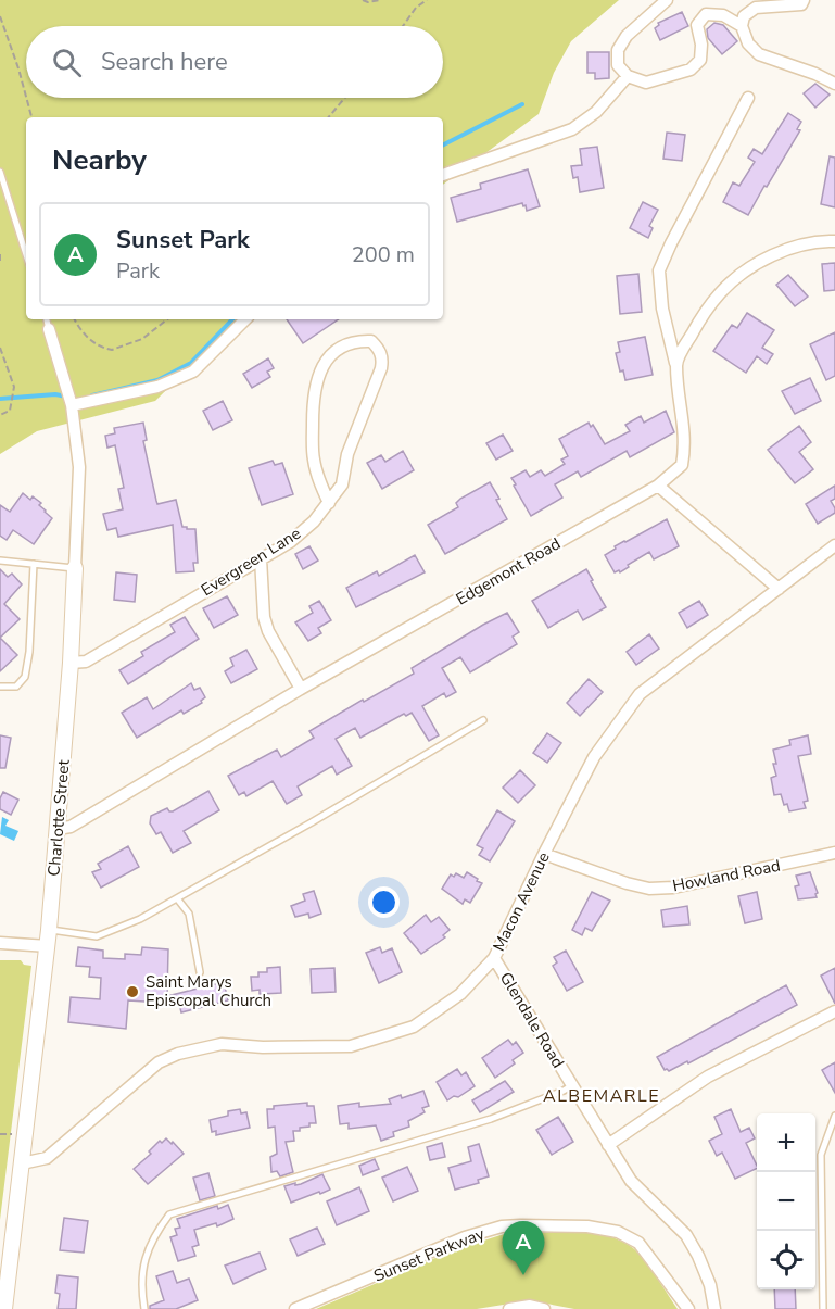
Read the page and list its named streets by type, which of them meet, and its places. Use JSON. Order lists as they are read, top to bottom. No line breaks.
{"streets":{"street":["Evergreen Lane","Edgemont Road","Charlotte Street","Howland Road","Macon Avenue","Glendale Road","Sunset Parkway"]},"crossings":[["Evergreen Lane","Charlotte Street"],["Edgemont Road","Charlotte Street"],["Charlotte Street","Macon Avenue"],["Howland Road","Macon Avenue"],["Macon Avenue","Glendale Road"]],"districts":["ALBEMARLE"],"places":["Saint Marys Episcopal Church"],"page":{"search":"Search here","heading":"Nearby","list":[{"mark":"A","name":"Sunset Park","note":"Park","value":"200 m"}],"map_buttons":["+","−"],"pins":"A"}}
